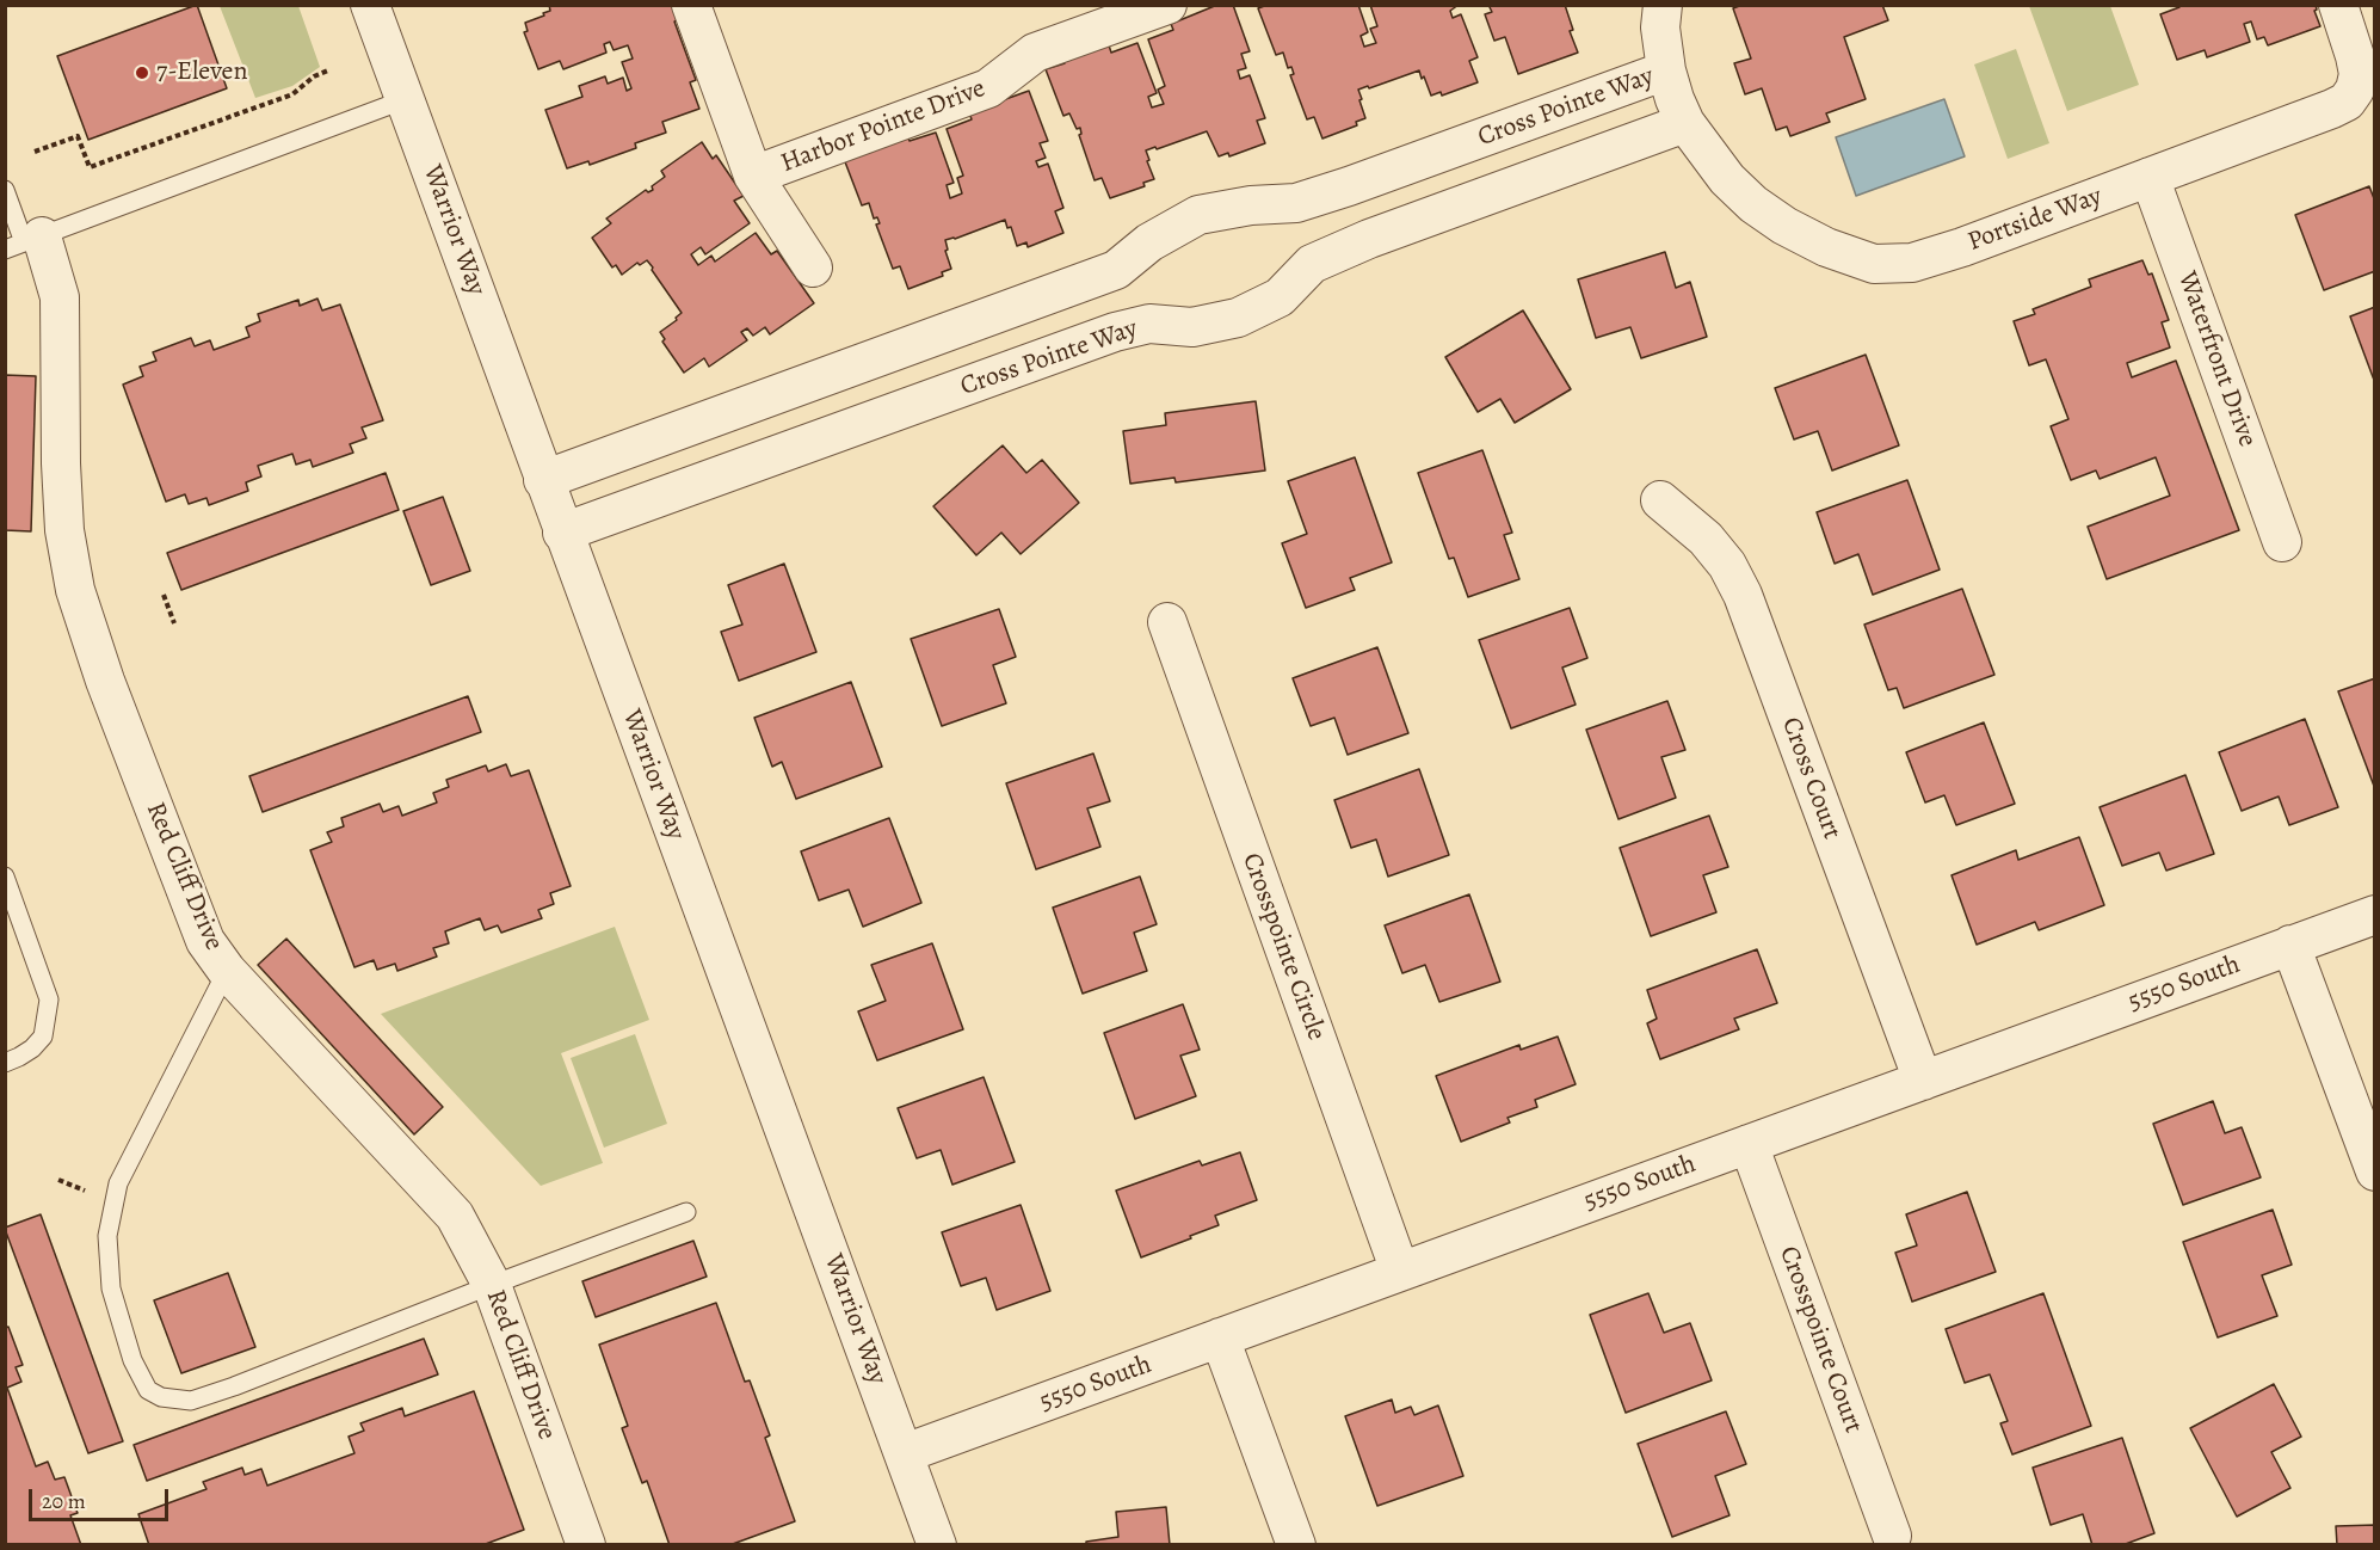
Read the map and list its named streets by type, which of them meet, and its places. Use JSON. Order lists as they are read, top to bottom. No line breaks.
{"streets":{"street":["Cross Pointe Way","Harbor Pointe Drive","Portside Way","Warrior Way","Waterfront Drive","Cross Court","Red Cliff Drive","Crosspointe Circle","5550 South","Crosspointe Court"]},"crossings":[["Cross Pointe Way","Portside Way"],["Cross Pointe Way","Warrior Way"],["Portside Way","Waterfront Drive"],["Warrior Way","5550 South"],["Cross Court","5550 South"],["Crosspointe Circle","5550 South"],["5550 South","Crosspointe Court"]],"places":["7-Eleven"],"scale_bar":"20 m"}
